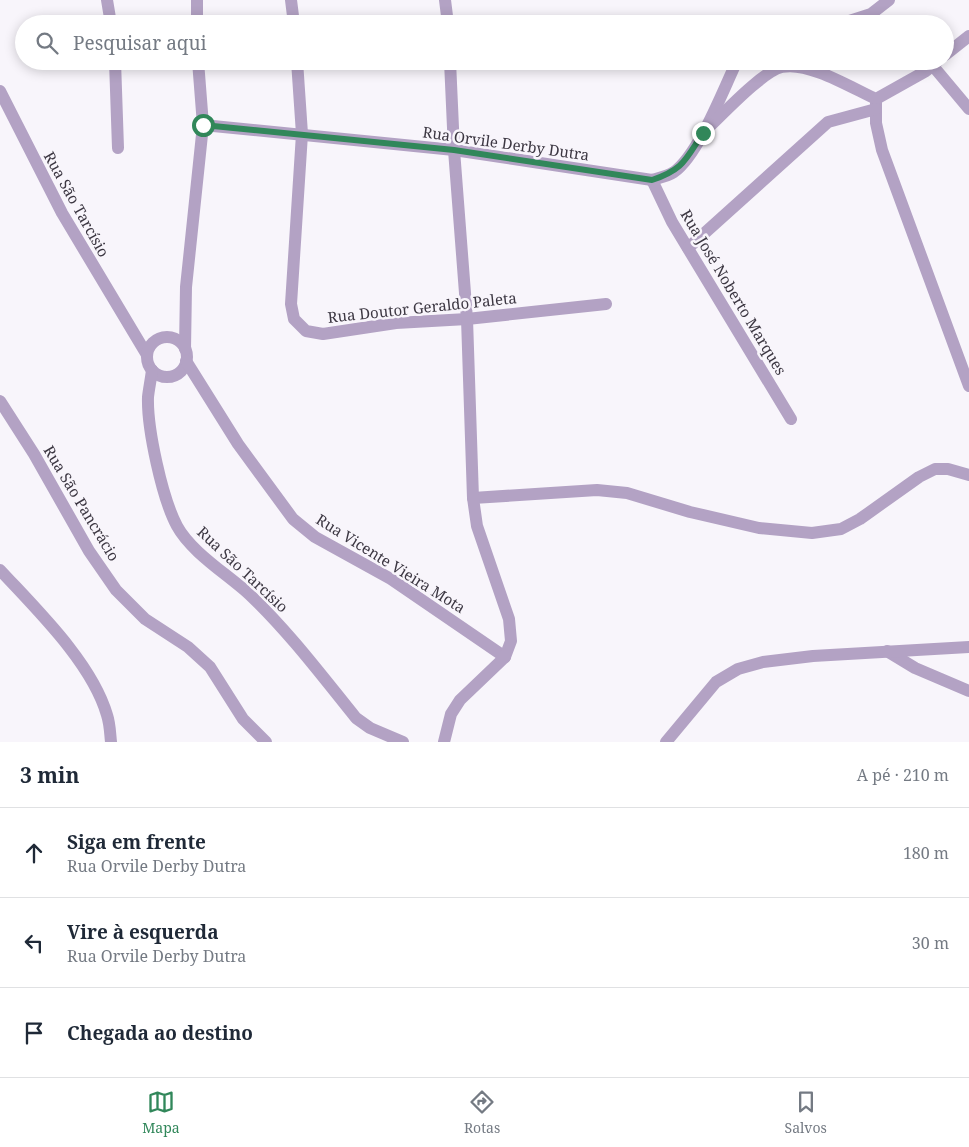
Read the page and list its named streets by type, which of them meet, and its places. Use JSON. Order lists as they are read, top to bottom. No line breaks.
{"streets":{"street":["Rua Orvile Derby Dutra","Rua São Tarcísio","Rua José Noberto Marques","Rua Doutor Geraldo Paleta","Rua São Pancrácio","Rua Vicente Vieira Mota"]},"crossings":[["Rua Orvile Derby Dutra","Rua José Noberto Marques"],["Rua Orvile Derby Dutra","Rua Doutor Geraldo Paleta"],["Rua São Tarcísio","Rua Vicente Vieira Mota"]],"page":{"search":"Pesquisar aqui","heading":["3 min","A pé · 210 m"],"list":[["Siga em frente","Rua Orvile Derby Dutra","180 m"],["Vire à esquerda","Rua Orvile Derby Dutra","30 m"],"Chegada ao destino"],"nav":["Mapa","Rotas","Salvos"]}}
